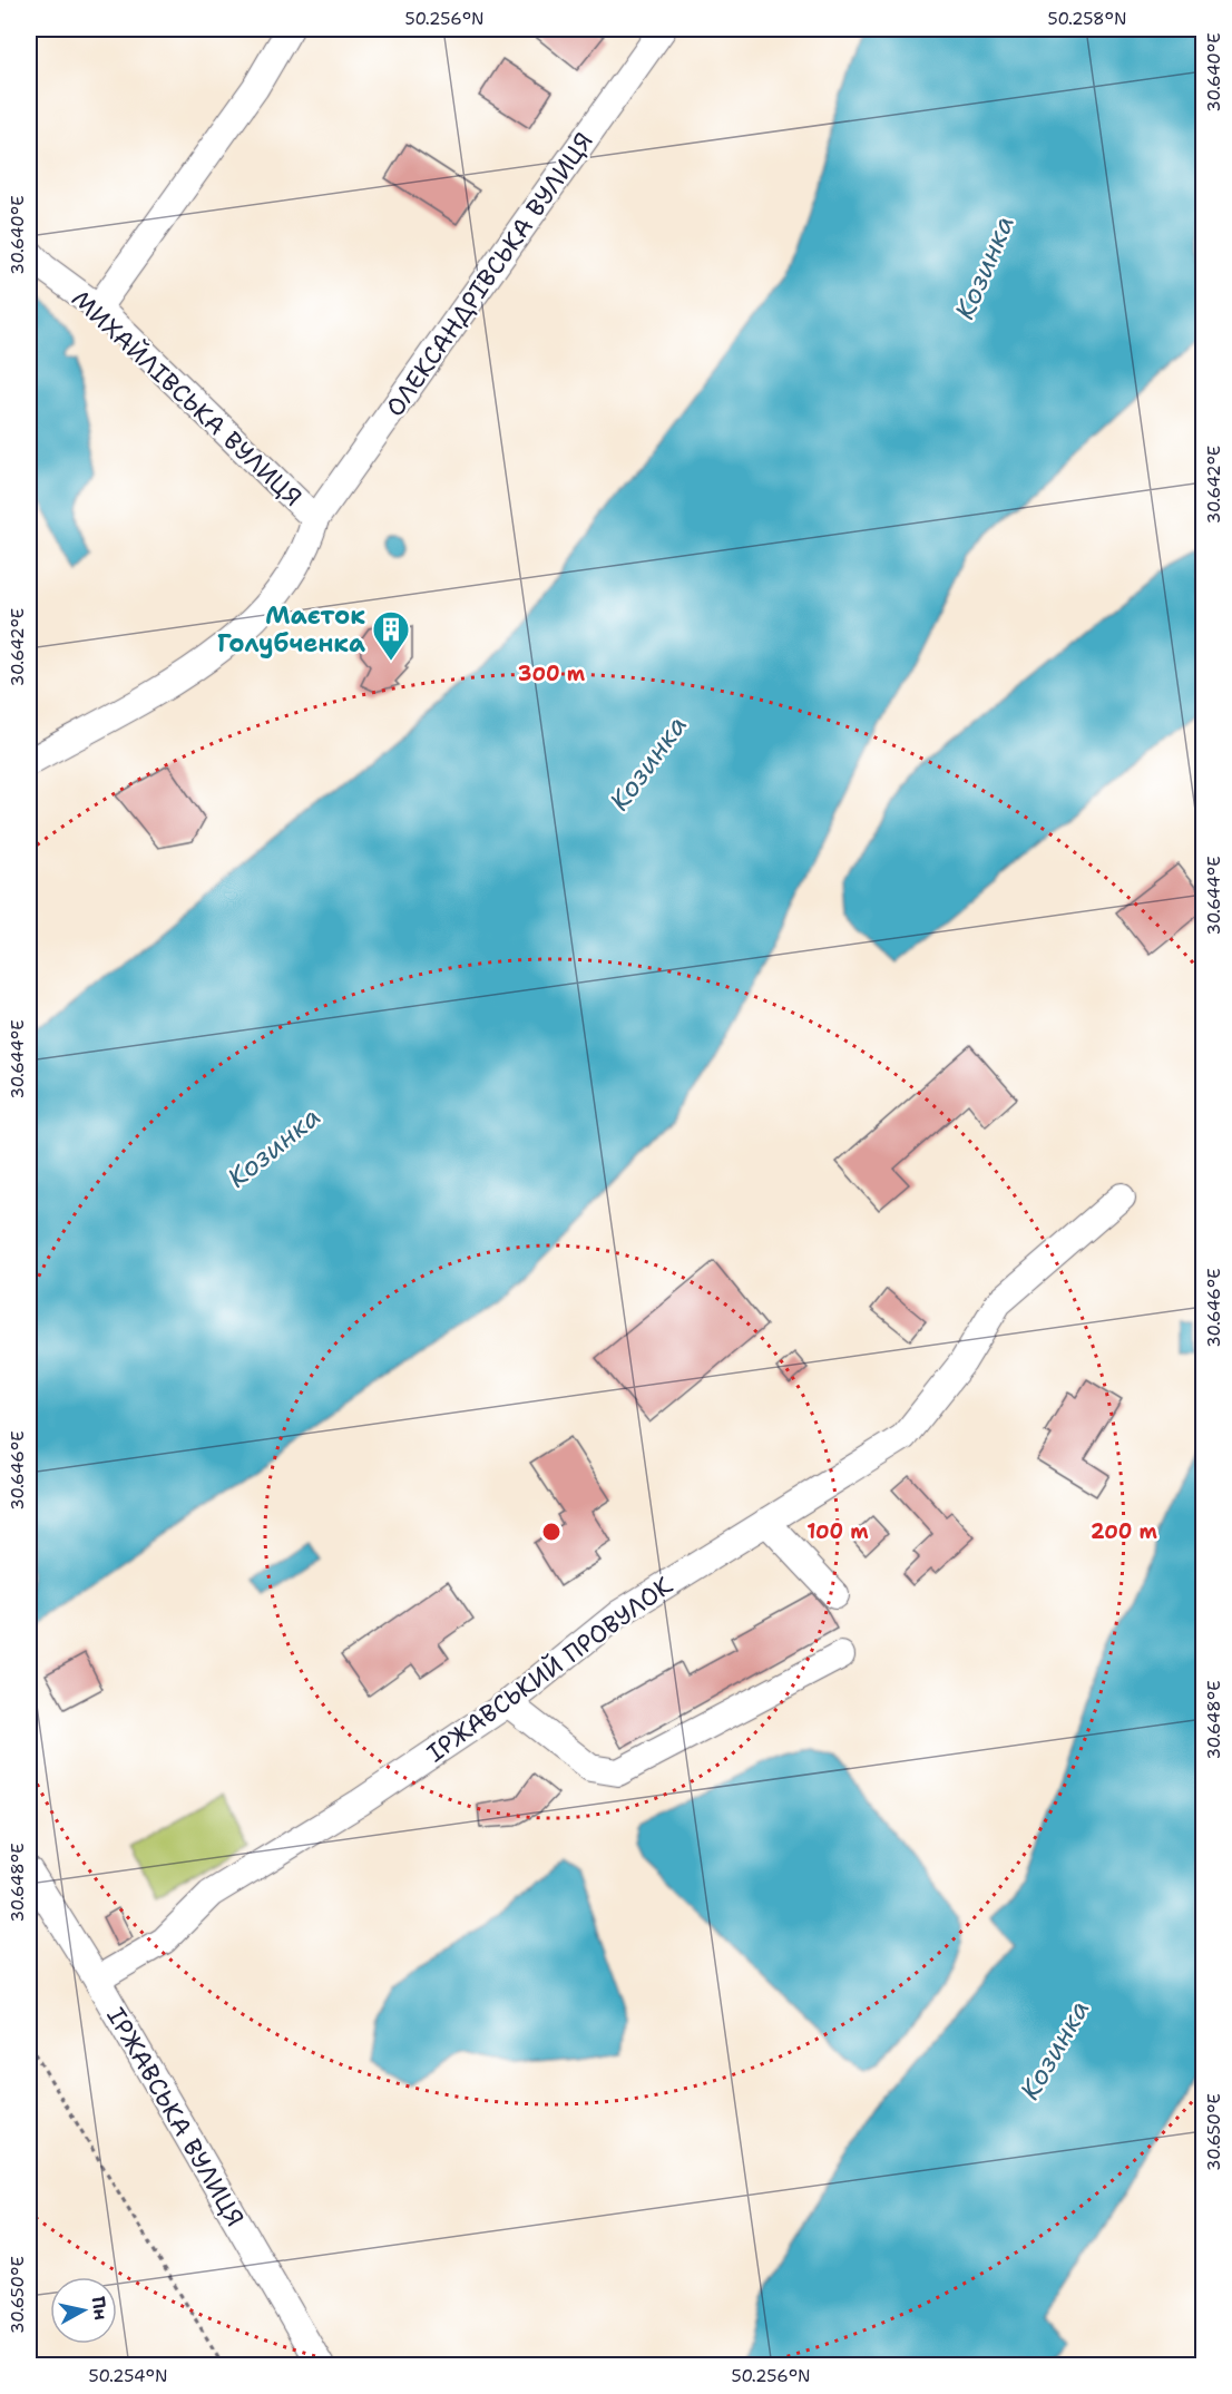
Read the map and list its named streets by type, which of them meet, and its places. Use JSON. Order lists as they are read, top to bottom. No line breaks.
{"streets":{"street":["ОЛЕКСАНДРІВСЬКА ВУЛИЦЯ","МИХАЙЛІВСЬКА ВУЛИЦЯ","ІРЖАВСЬКИЙ ПРОВУЛОК","ІРЖАВСЬКА ВУЛИЦЯ"]},"crossings":[["ОЛЕКСАНДРІВСЬКА ВУЛИЦЯ","МИХАЙЛІВСЬКА ВУЛИЦЯ"],["ІРЖАВСЬКИЙ ПРОВУЛОК","ІРЖАВСЬКА ВУЛИЦЯ"]],"water":["Козинка"],"places":{"building":["Маєток Голубченка"]},"north":"right","coordinates":["50.256°N","50.258°N","30.640°E","30.642°E","30.644°E","30.646°E","30.648°E","30.650°E","50.254°N"],"rings":["300 m","100 m","200 m"]}
